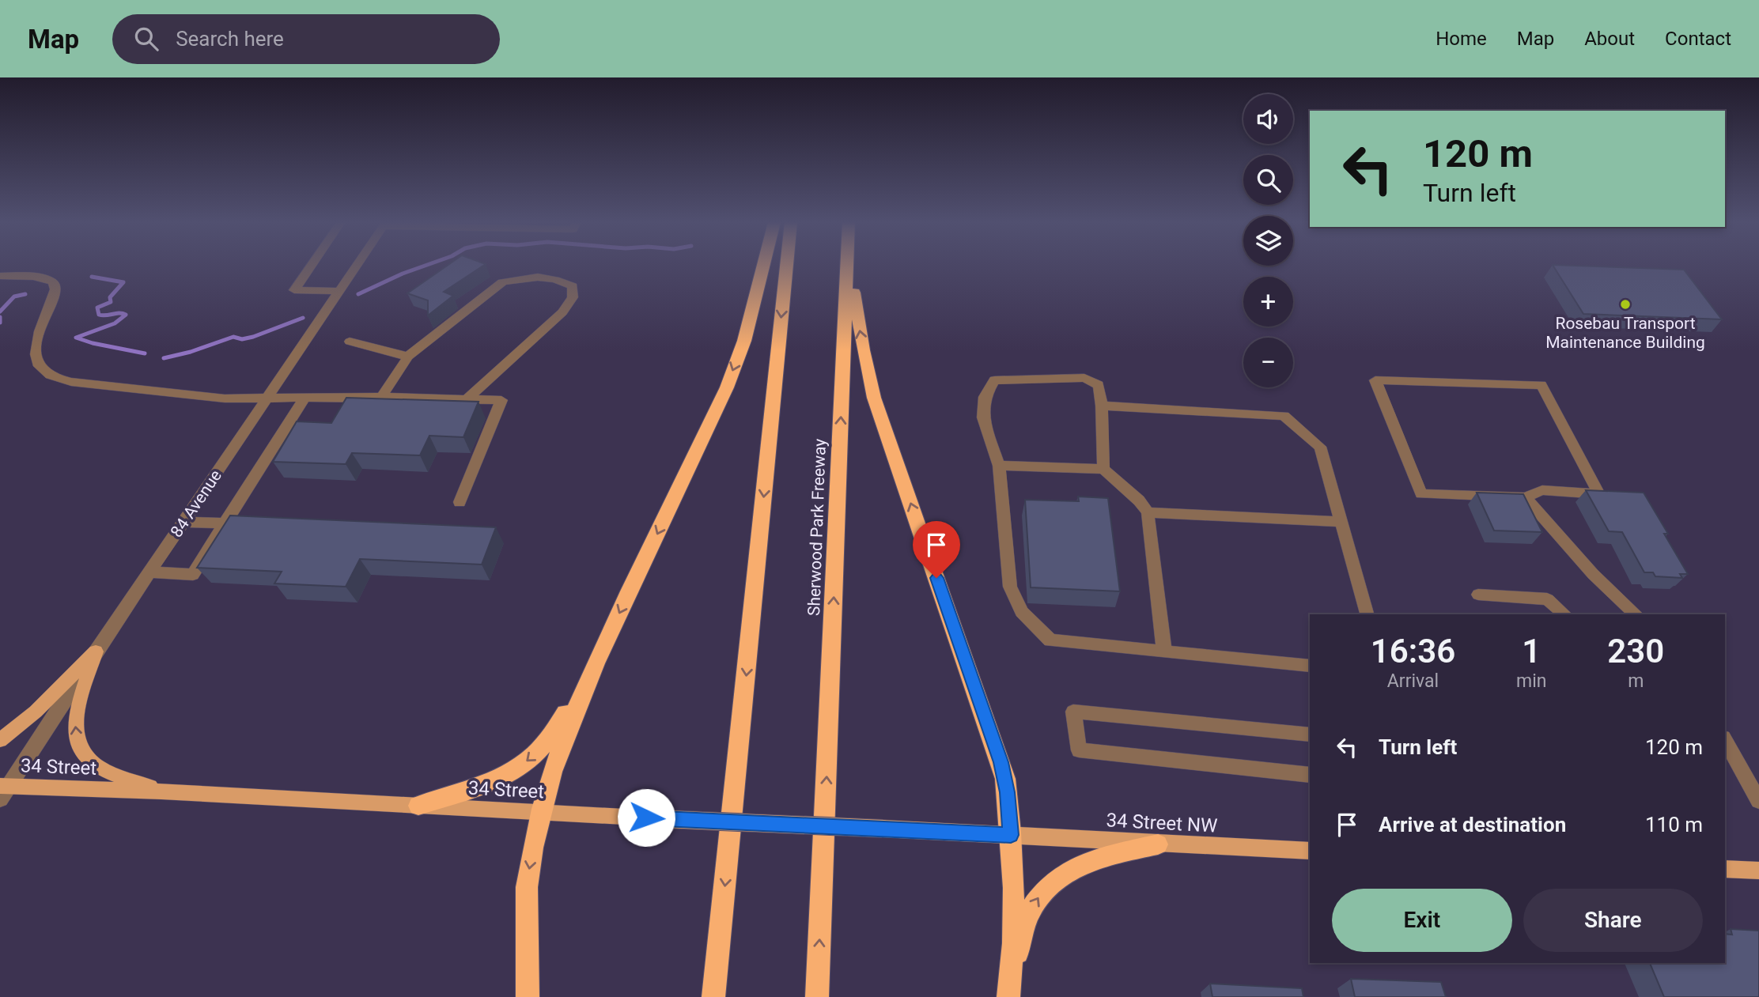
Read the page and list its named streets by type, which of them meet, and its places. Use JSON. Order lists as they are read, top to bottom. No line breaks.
{"streets":{"highway":["Sherwood Park Freeway"],"main road":["34 Street","34 Street NW"],"street":["84 Avenue"]},"crossings":[["84 Avenue","34 Street"],["34 Street","34 Street NW"]],"places":["Rosebau Transport Maintenance Building"],"page":{"header":"Map","search":"Search here","nav":["Home","Map","About","Contact"],"map_buttons":["+","−"],"turn":["120 m","Turn left"],"eta":["16:36","Arrival","1","min","230","m"],"list":[{"name":"Turn left","value":"120 m"},{"name":"Arrive at destination","value":"110 m"}],"buttons":["Exit","Share"]}}
